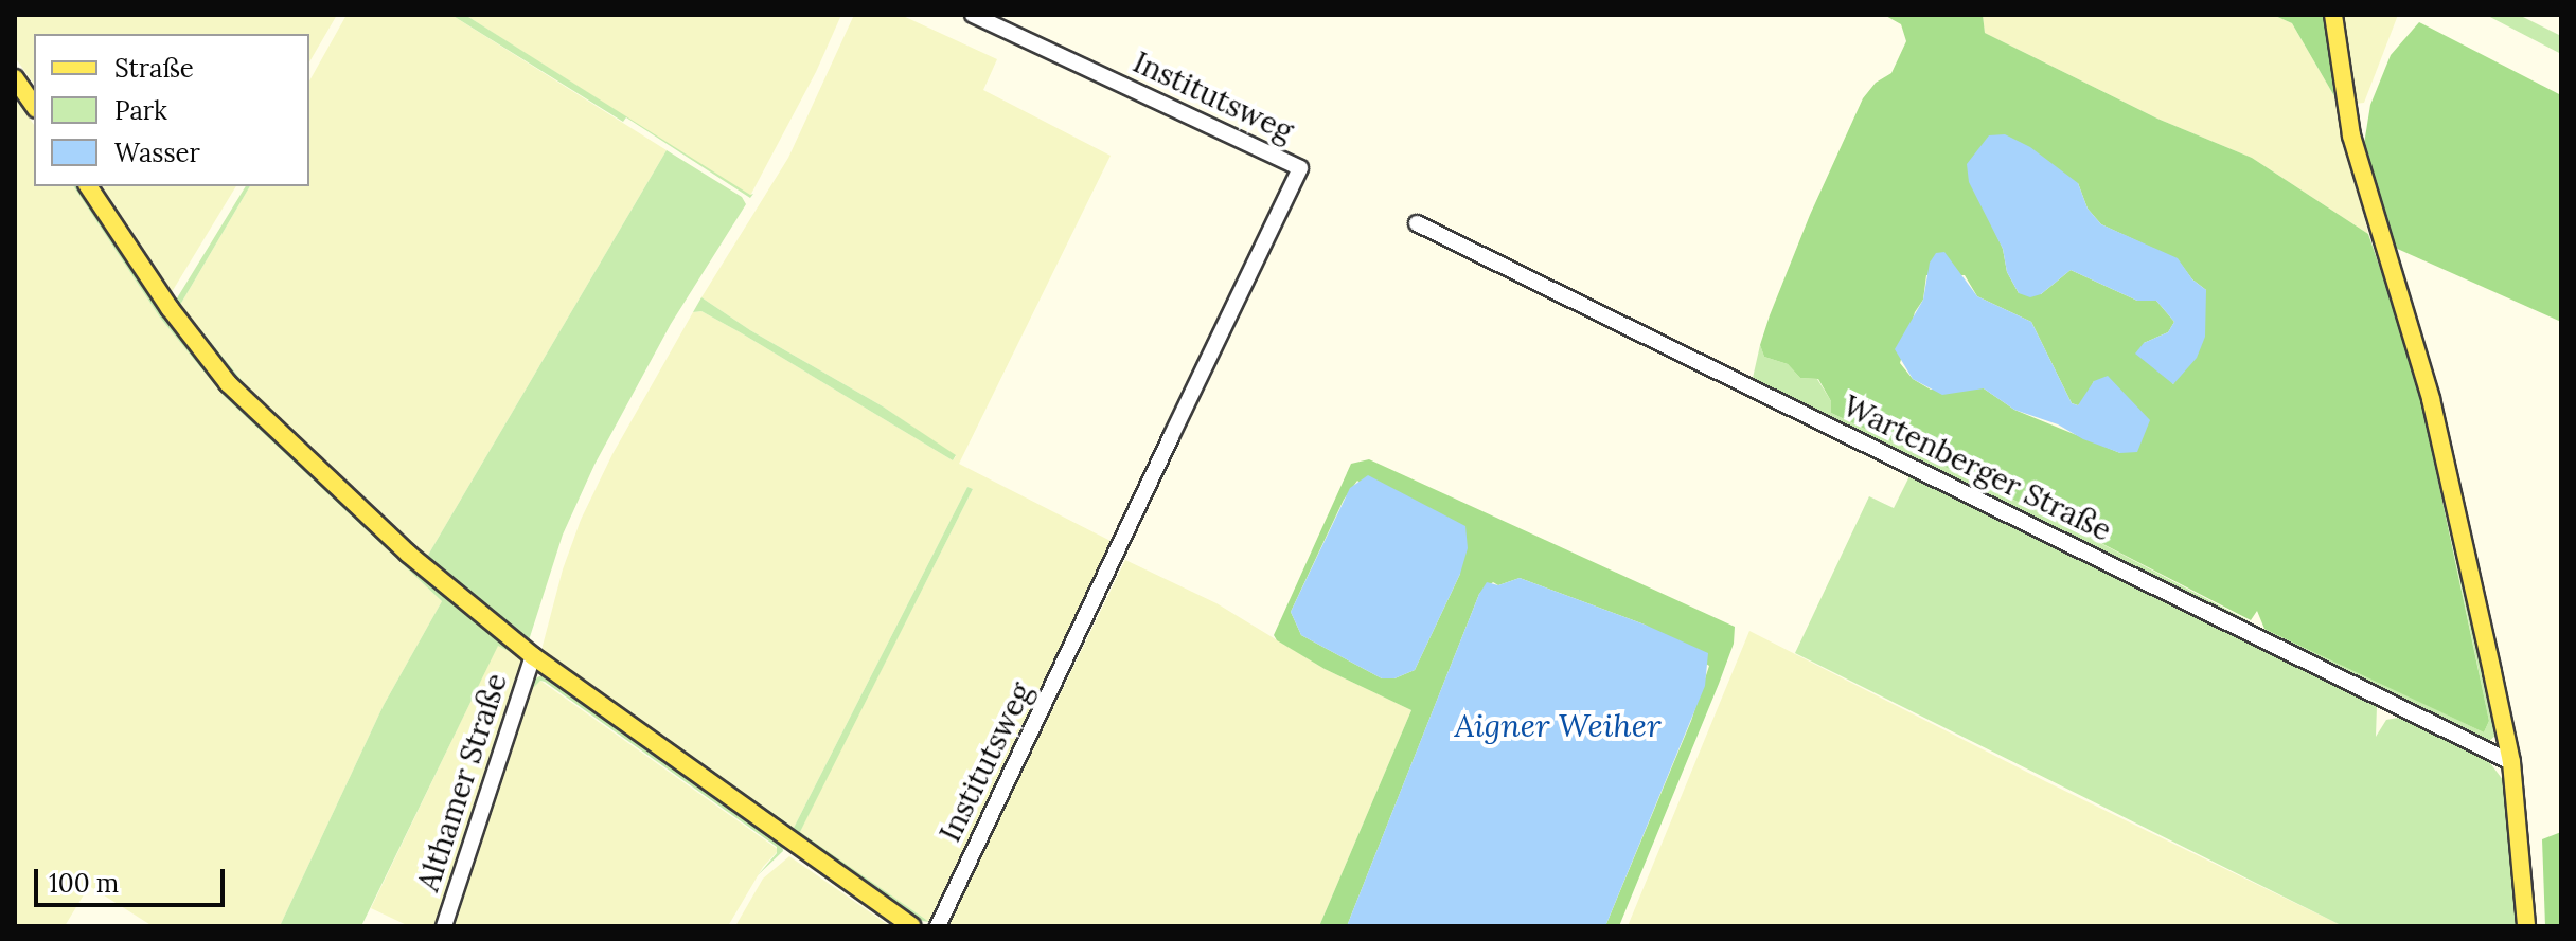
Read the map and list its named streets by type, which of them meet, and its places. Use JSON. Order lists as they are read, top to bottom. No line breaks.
{"streets":{"street":["Institutsweg","Wartenberger Straße","Althamer Straße"]},"water":["Aigner Weiher"],"legend":["Straße","Park","Wasser"],"scale_bar":"100 m"}
